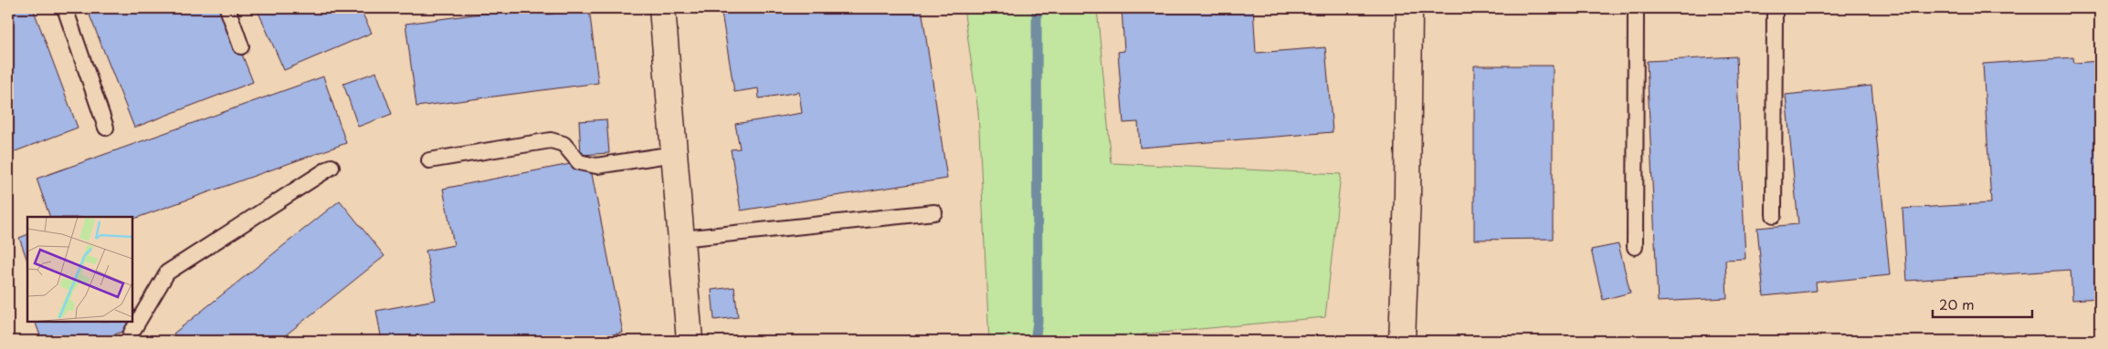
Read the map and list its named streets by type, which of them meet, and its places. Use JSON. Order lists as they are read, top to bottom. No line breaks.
{"scale_bar":"20 m"}
